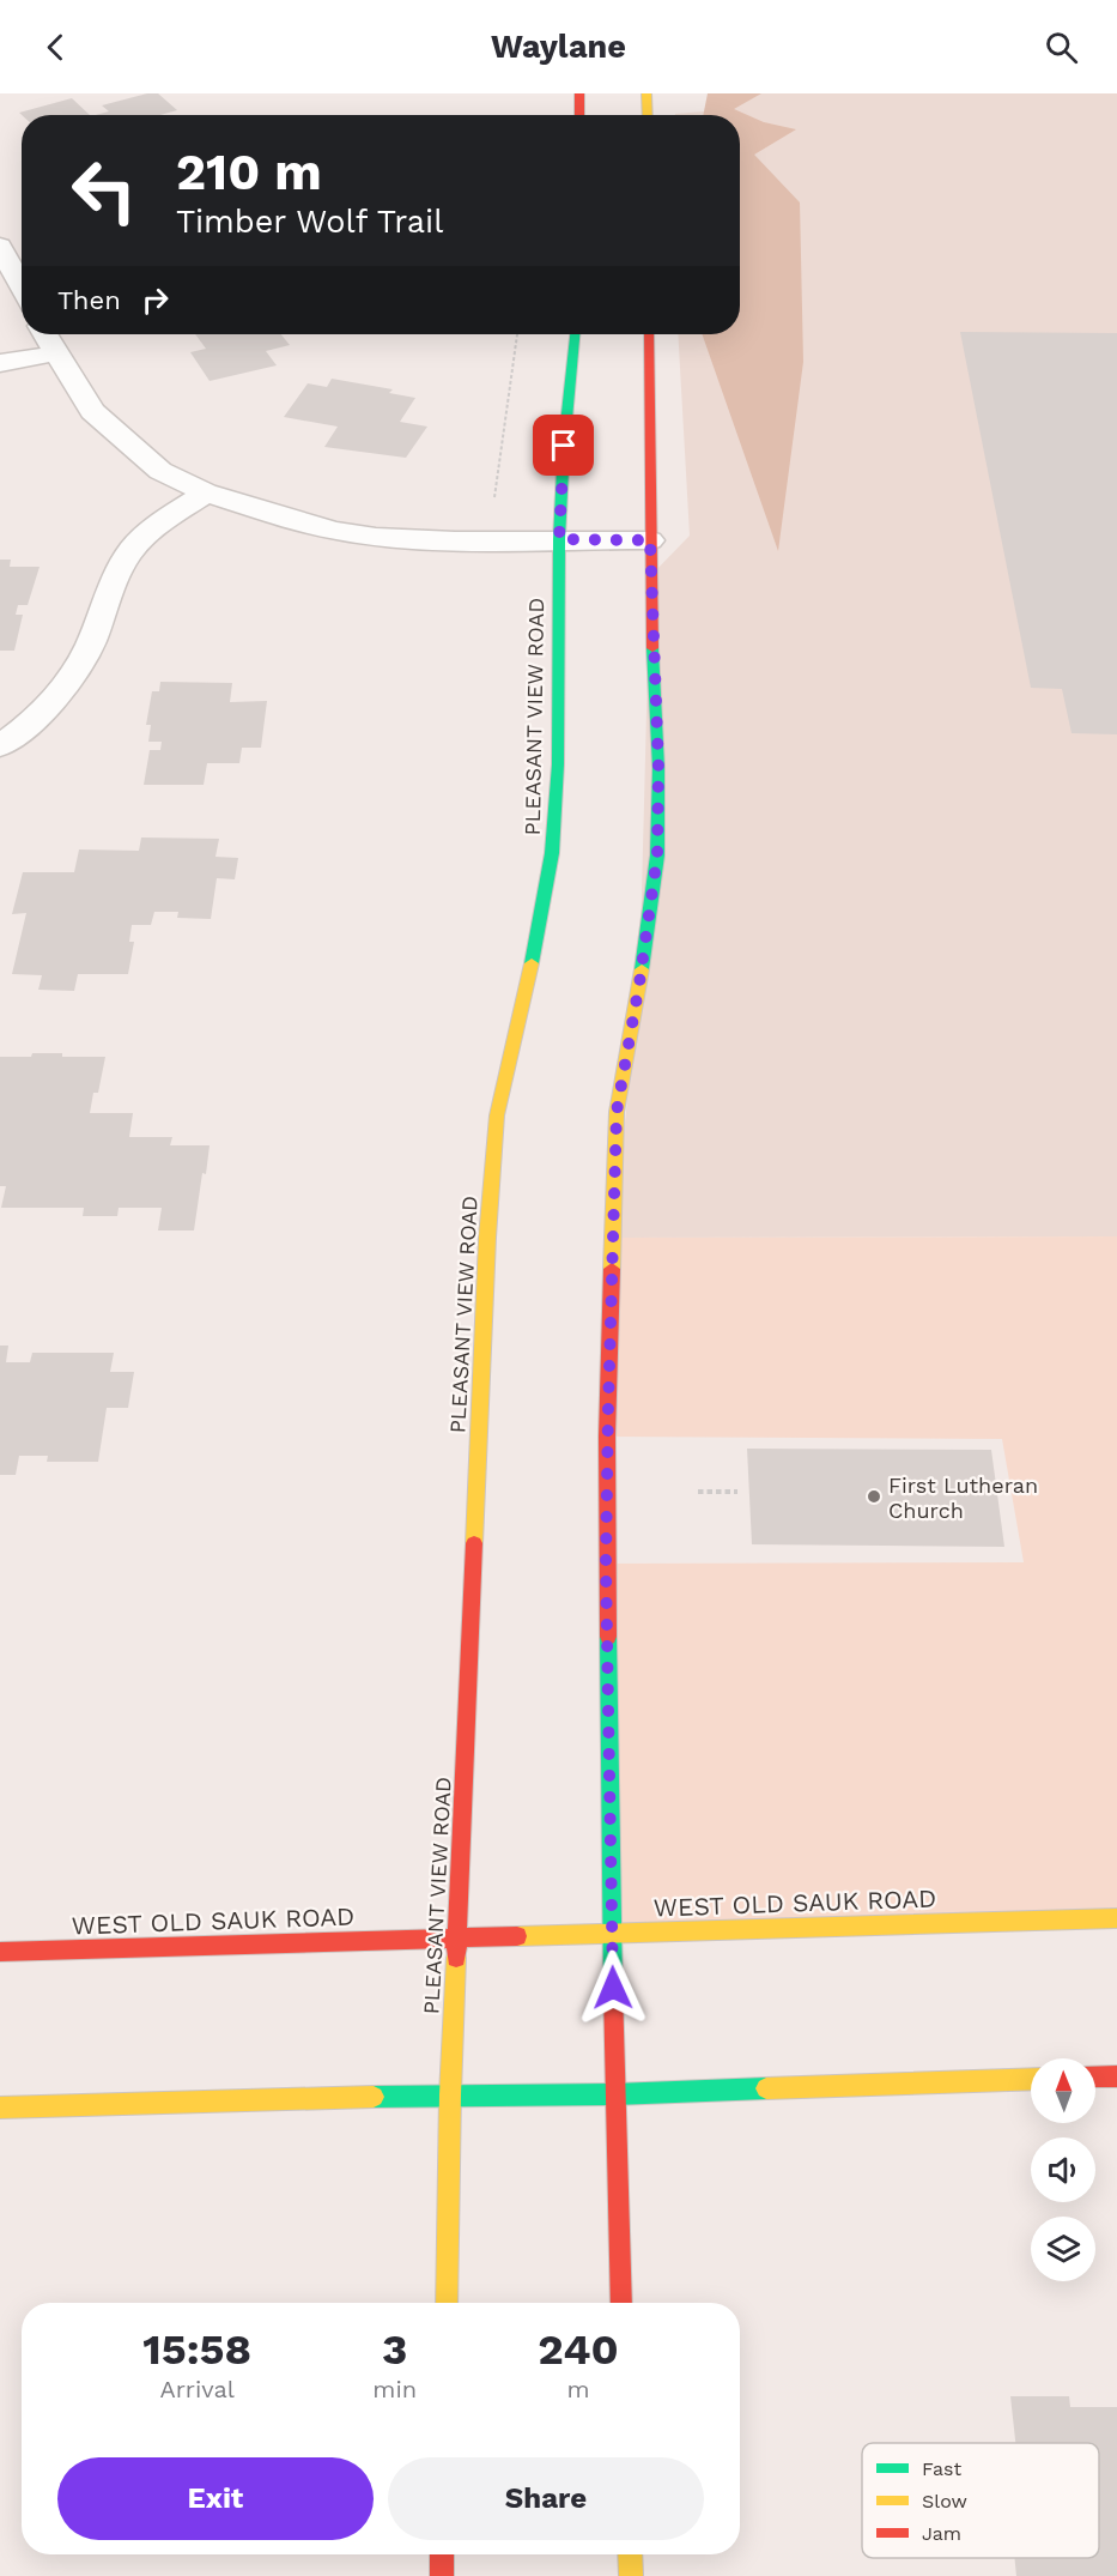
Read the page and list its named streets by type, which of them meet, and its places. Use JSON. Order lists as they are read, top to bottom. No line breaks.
{"streets":{"main road":["PLEASANT VIEW ROAD","WEST OLD SAUK ROAD"]},"crossings":[["PLEASANT VIEW ROAD","WEST OLD SAUK ROAD"]],"places":["First Lutheran Church"],"legend":["Fast","Slow","Jam"],"north":"top","page":{"header":"Waylane","turn":["210 m","Timber Wolf Trail"],"then":"Then","eta":["15:58","Arrival","3","min","240","m"],"buttons":["Exit","Share"]}}
